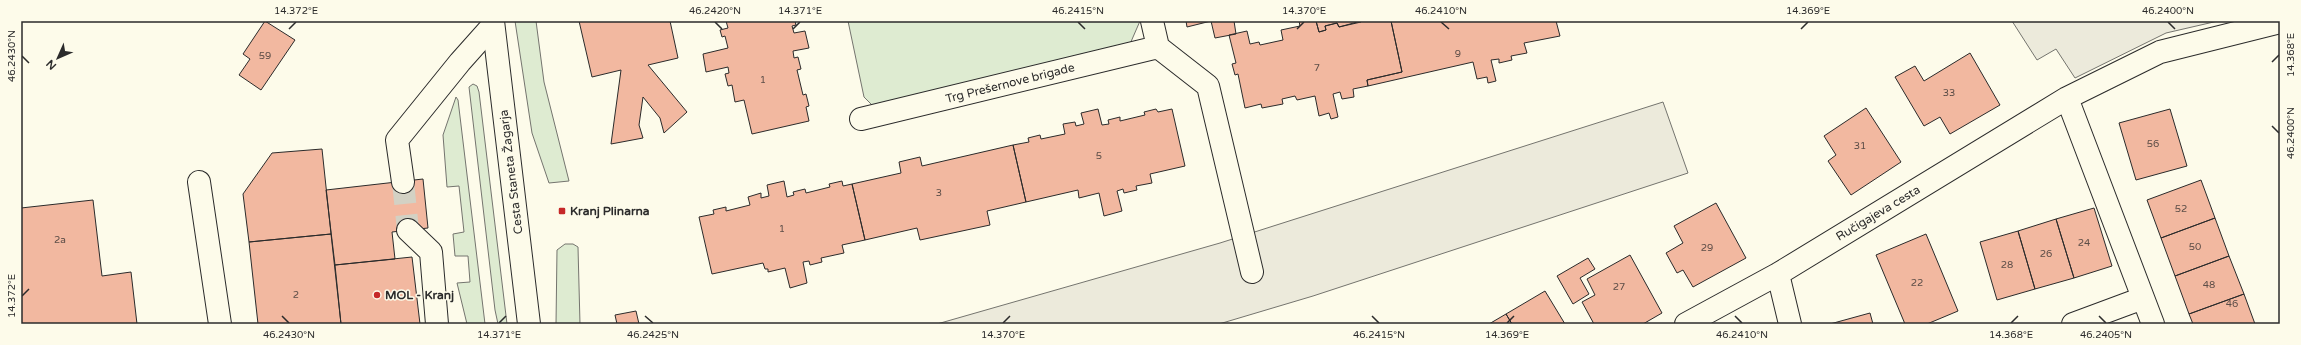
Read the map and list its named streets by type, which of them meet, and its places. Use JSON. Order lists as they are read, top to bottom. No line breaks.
{"streets":{"street":["Trg Prešernove brigade","Cesta Staneta Žagarja","Ručigajeva cesta"]},"places":{"transit":["Kranj Plinarna"],"other":["MOL - Kranj"]},"house_numbers":["9","59","7","1","33","56","31","5","3","52","1","2a","24","50","29","26","28","22","48","27","2","46"],"north":"bottom left","coordinates":["14.372°E","46.2420°N","14.371°E","46.2415°N","14.370°E","46.2410°N","14.369°E","46.2400°N","14.368°E","46.2430°N","46.2425°N","46.2405°N"]}
